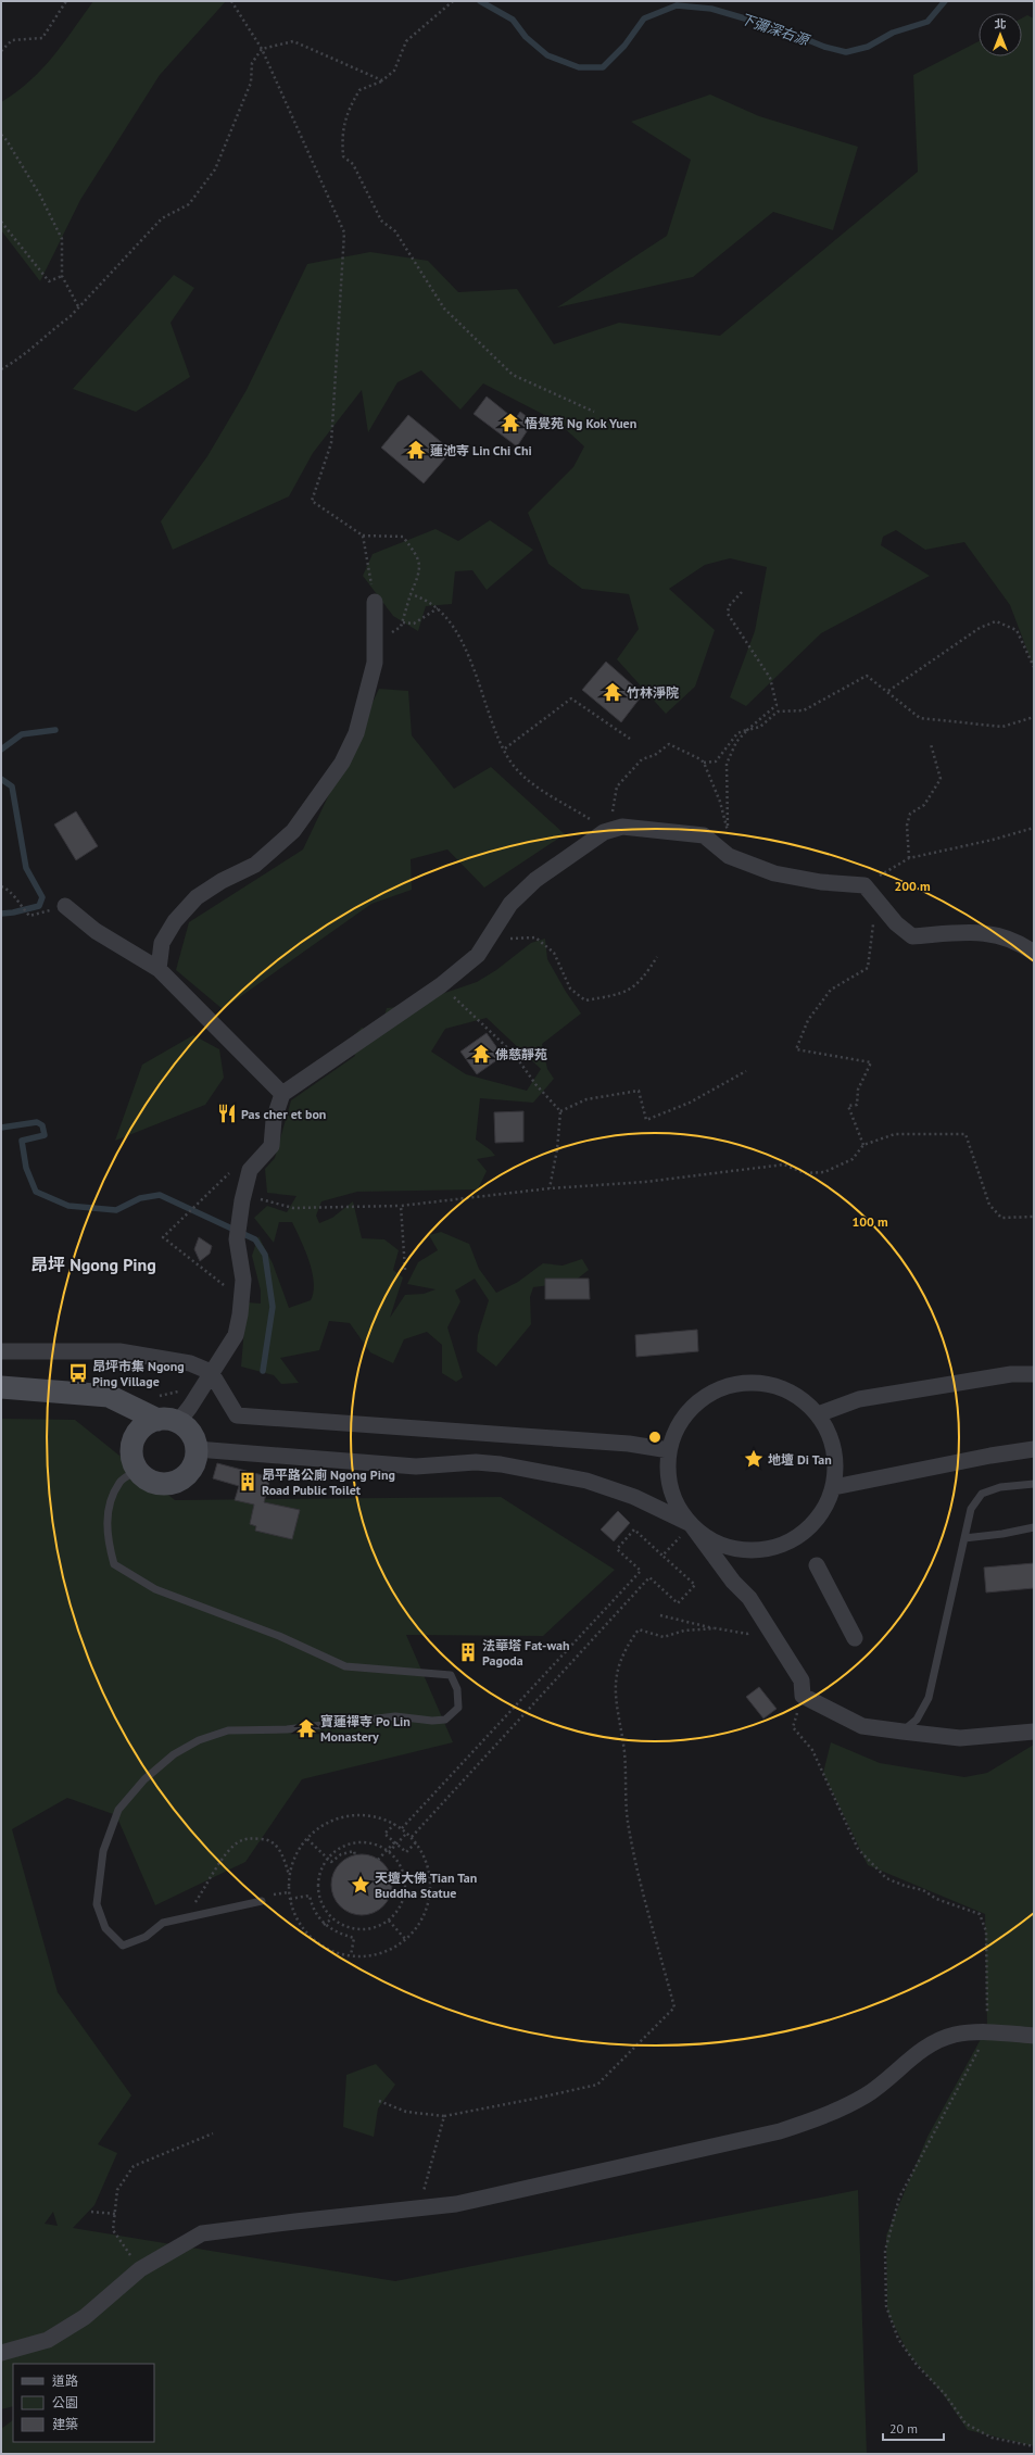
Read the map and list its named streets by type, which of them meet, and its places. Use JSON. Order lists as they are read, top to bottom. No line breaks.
{"districts":["昂坪 Ngong Ping"],"water":["下彌深右源"],"places":{"temple":["悟覺苑 Ng Kok Yuen","蓮池寺 Lin Chi Chi","竹林淨院","佛慈靜苑","寶蓮禪寺 Po Lin Monastery"],"restaurant":["Pas cher et bon"],"bus stop":["昂坪市集 Ngong Ping Village"],"place":["地壇 Di Tan","天壇大佛 Tian Tan Buddha Statue"],"building":["昂平路公廁 Ngong Ping Road Public Toilet","法華塔 Fat-wah Pagoda"]},"legend":["道路","公園","建築"],"scale_bar":"20 m","north":"top","rings":["200 m","100 m"]}
